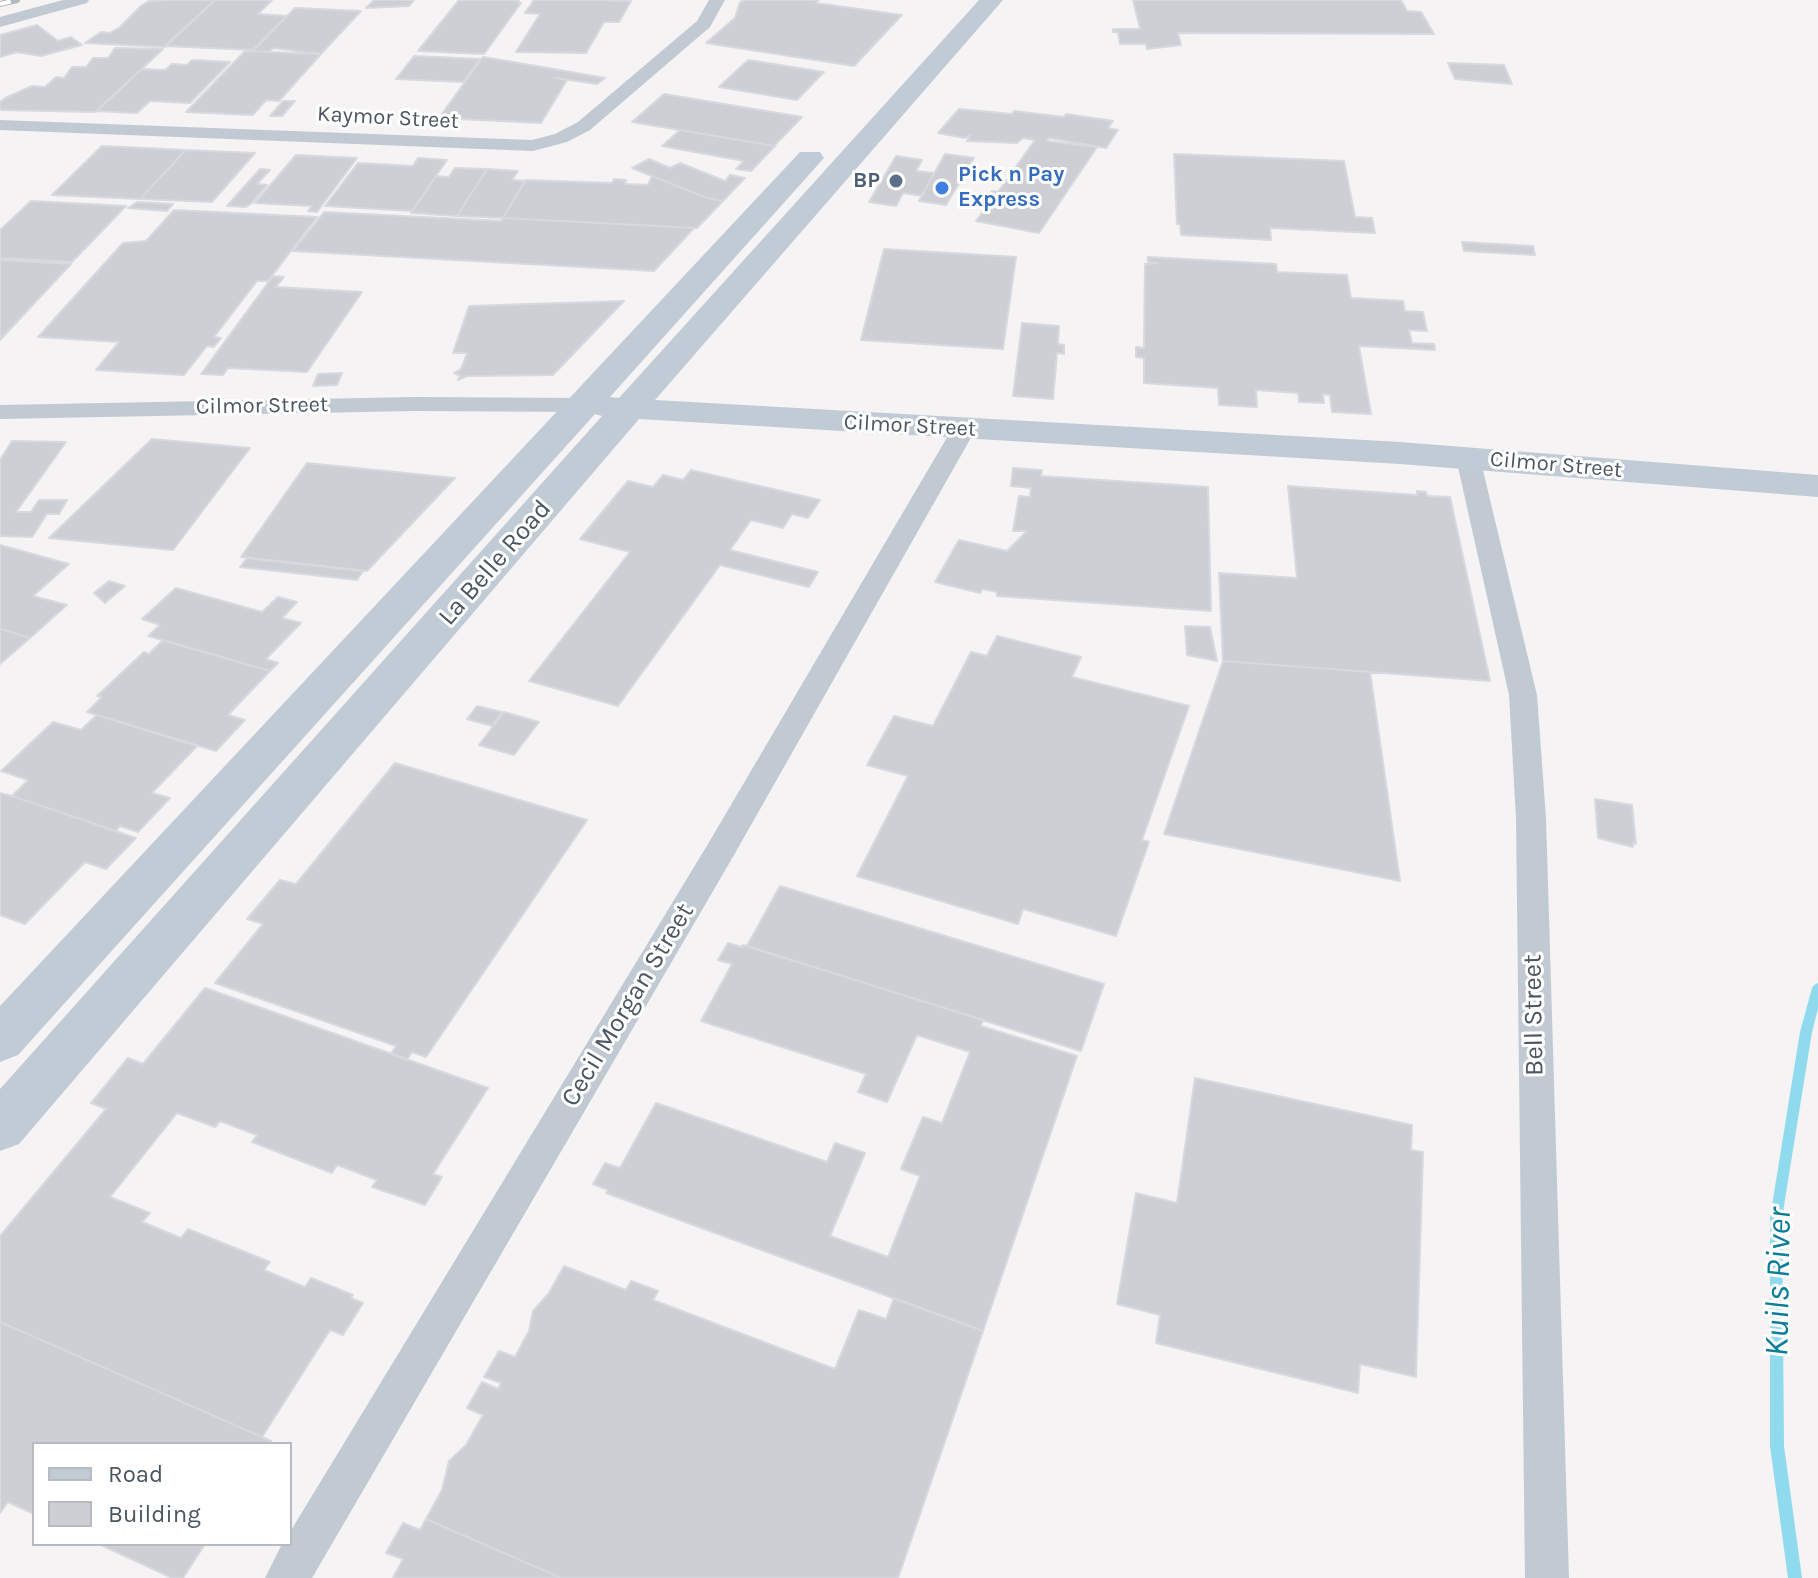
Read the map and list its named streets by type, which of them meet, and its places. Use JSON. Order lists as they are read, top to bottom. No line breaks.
{"streets":{"main road":["Cilmor Street","La Belle Road"],"street":["Kaymor Street","Cecil Morgan Street","Bell Street"]},"crossings":[["Cilmor Street","La Belle Road"],["Cilmor Street","Cecil Morgan Street"],["Cilmor Street","Bell Street"]],"water":["Kuils River"],"places":["BP","Pick n Pay Express"],"legend":["Road","Building"]}
